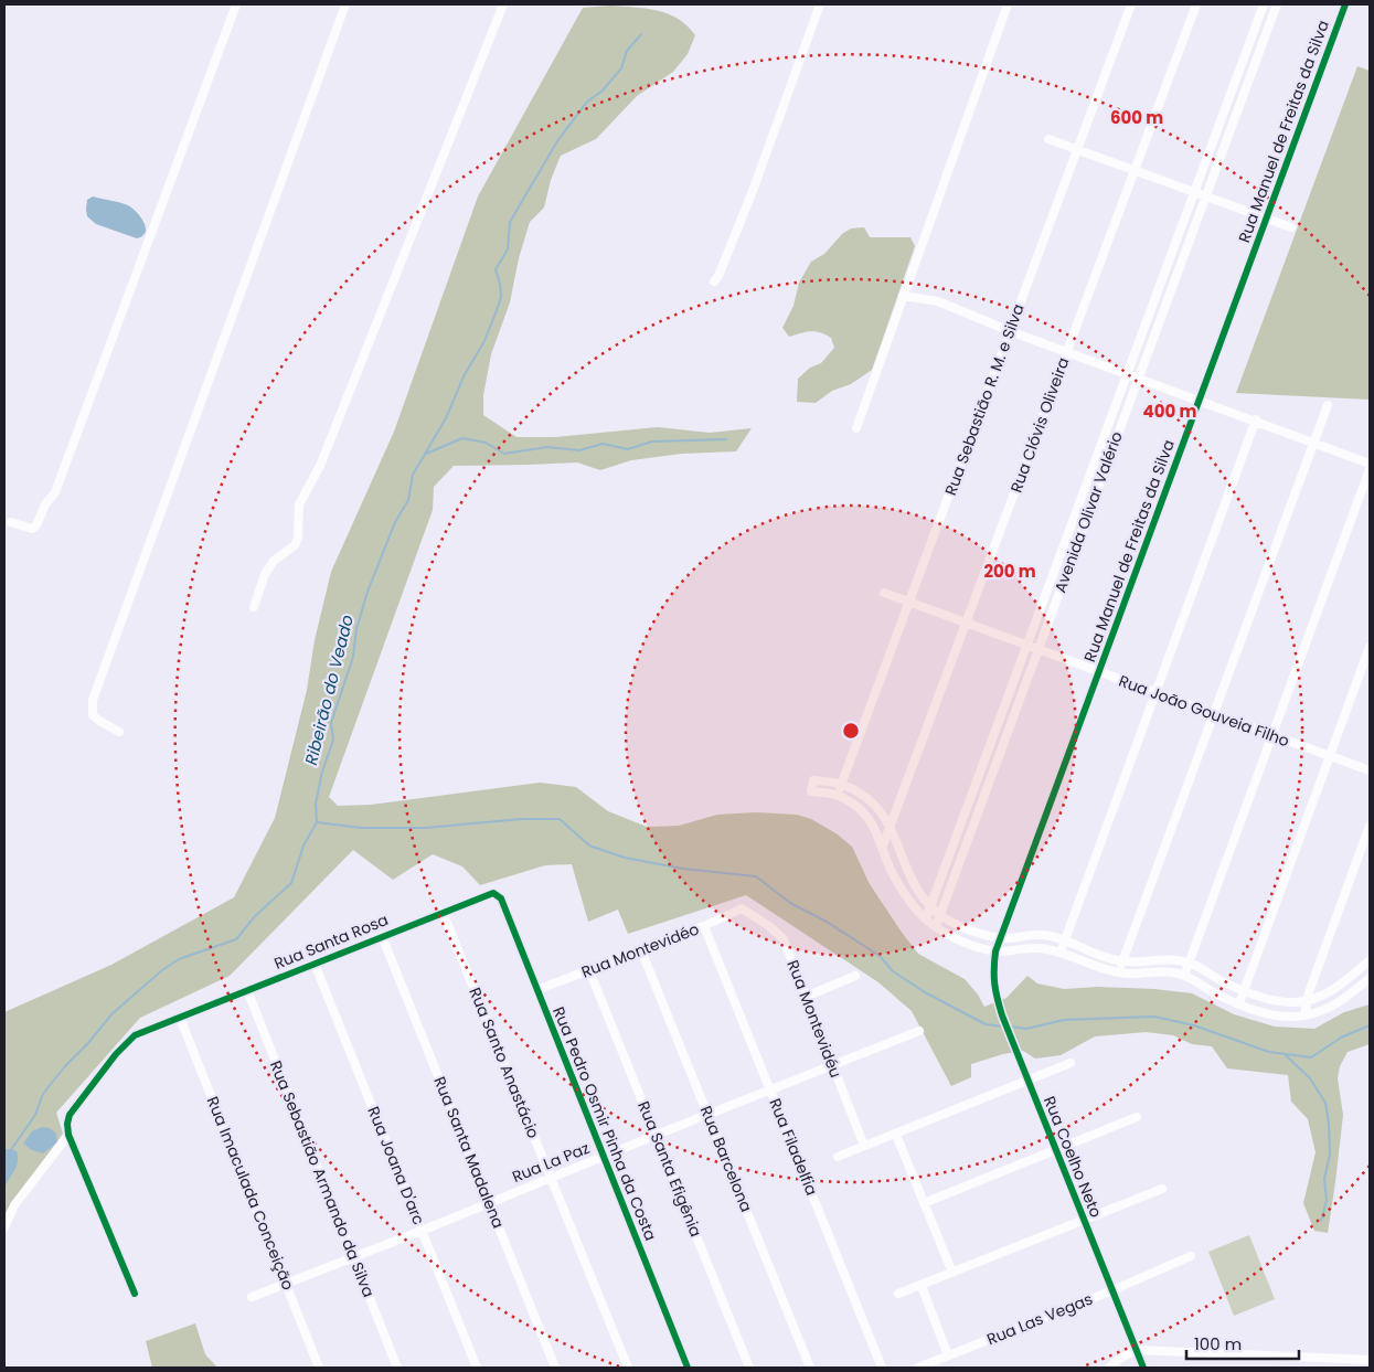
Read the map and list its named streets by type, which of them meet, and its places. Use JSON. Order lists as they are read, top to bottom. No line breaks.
{"streets":{"street":["Rua Manuel de Freitas da Silva","Rua Sebastião R. M. e Silva","Rua Clóvis Oliveira","Avenida Olivar Valério","Rua João Gouveia Filho","Rua Santa Rosa","Rua Montevidéo","Rua Montevidéu","Rua Santo Anastácio","Rua Pedro Osmir Pinha da Costa","Rua Filadelfia","Rua Santa Madalena","Rua Coelho Neto","Rua Barcelona","Rua La Paz","Rua Joana D'arc","Rua Santa Efigênia","Rua Sebastião Armando da Silva","Rua Imaculada Conceição","Rua Las Vegas"]},"crossings":[["Rua Manuel de Freitas da Silva","Rua João Gouveia Filho"],["Rua Manuel de Freitas da Silva","Rua Coelho Neto"],["Rua Sebastião R. M. e Silva","Rua João Gouveia Filho"],["Rua Clóvis Oliveira","Rua João Gouveia Filho"],["Avenida Olivar Valério","Rua João Gouveia Filho"],["Rua Santa Rosa","Rua Santo Anastácio"],["Rua Santa Rosa","Rua Pedro Osmir Pinha da Costa"],["Rua Santa Rosa","Rua Santa Madalena"],["Rua Santa Rosa","Rua Joana D'arc"],["Rua Santa Rosa","Rua Sebastião Armando da Silva"],["Rua Santa Rosa","Rua Imaculada Conceição"],["Rua Montevidéo","Rua Montevidéu"],["Rua Montevidéo","Rua Pedro Osmir Pinha da Costa"],["Rua Montevidéo","Rua Filadelfia"],["Rua Montevidéo","Rua Barcelona"],["Rua Montevidéo","Rua Santa Efigênia"],["Rua Montevidéu","Rua La Paz"],["Rua Santo Anastácio","Rua La Paz"],["Rua Pedro Osmir Pinha da Costa","Rua La Paz"],["Rua Filadelfia","Rua La Paz"],["Rua Santa Madalena","Rua La Paz"],["Rua Coelho Neto","Rua Las Vegas"],["Rua Barcelona","Rua La Paz"],["Rua La Paz","Rua Joana D'arc"],["Rua La Paz","Rua Santa Efigênia"],["Rua La Paz","Rua Sebastião Armando da Silva"],["Rua La Paz","Rua Imaculada Conceição"]],"water":["Ribeirão do Veado"],"scale_bar":"100 m","rings":["600 m","400 m","200 m"]}
